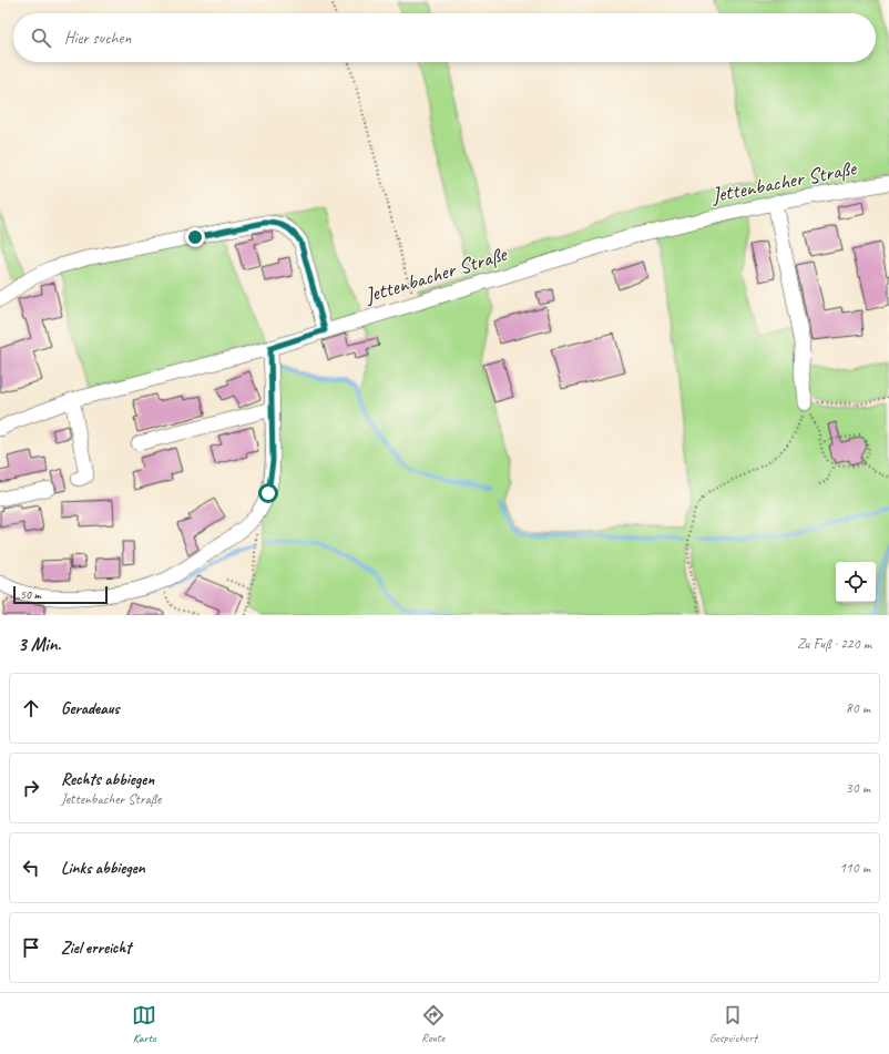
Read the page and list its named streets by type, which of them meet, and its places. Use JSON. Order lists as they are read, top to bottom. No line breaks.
{"streets":{"street":["Jettenbacher Straße"]},"scale_bar":"50 m","page":{"search":"Hier suchen","scale":"50 m","heading":["3 Min.","Zu Fuß · 220 m"],"list":[["Geradeaus","80 m"],["Rechts abbiegen","Jettenbacher Straße","30 m"],["Links abbiegen","110 m"],"Ziel erreicht"],"nav":["Karte","Route","Gespeichert"]}}
